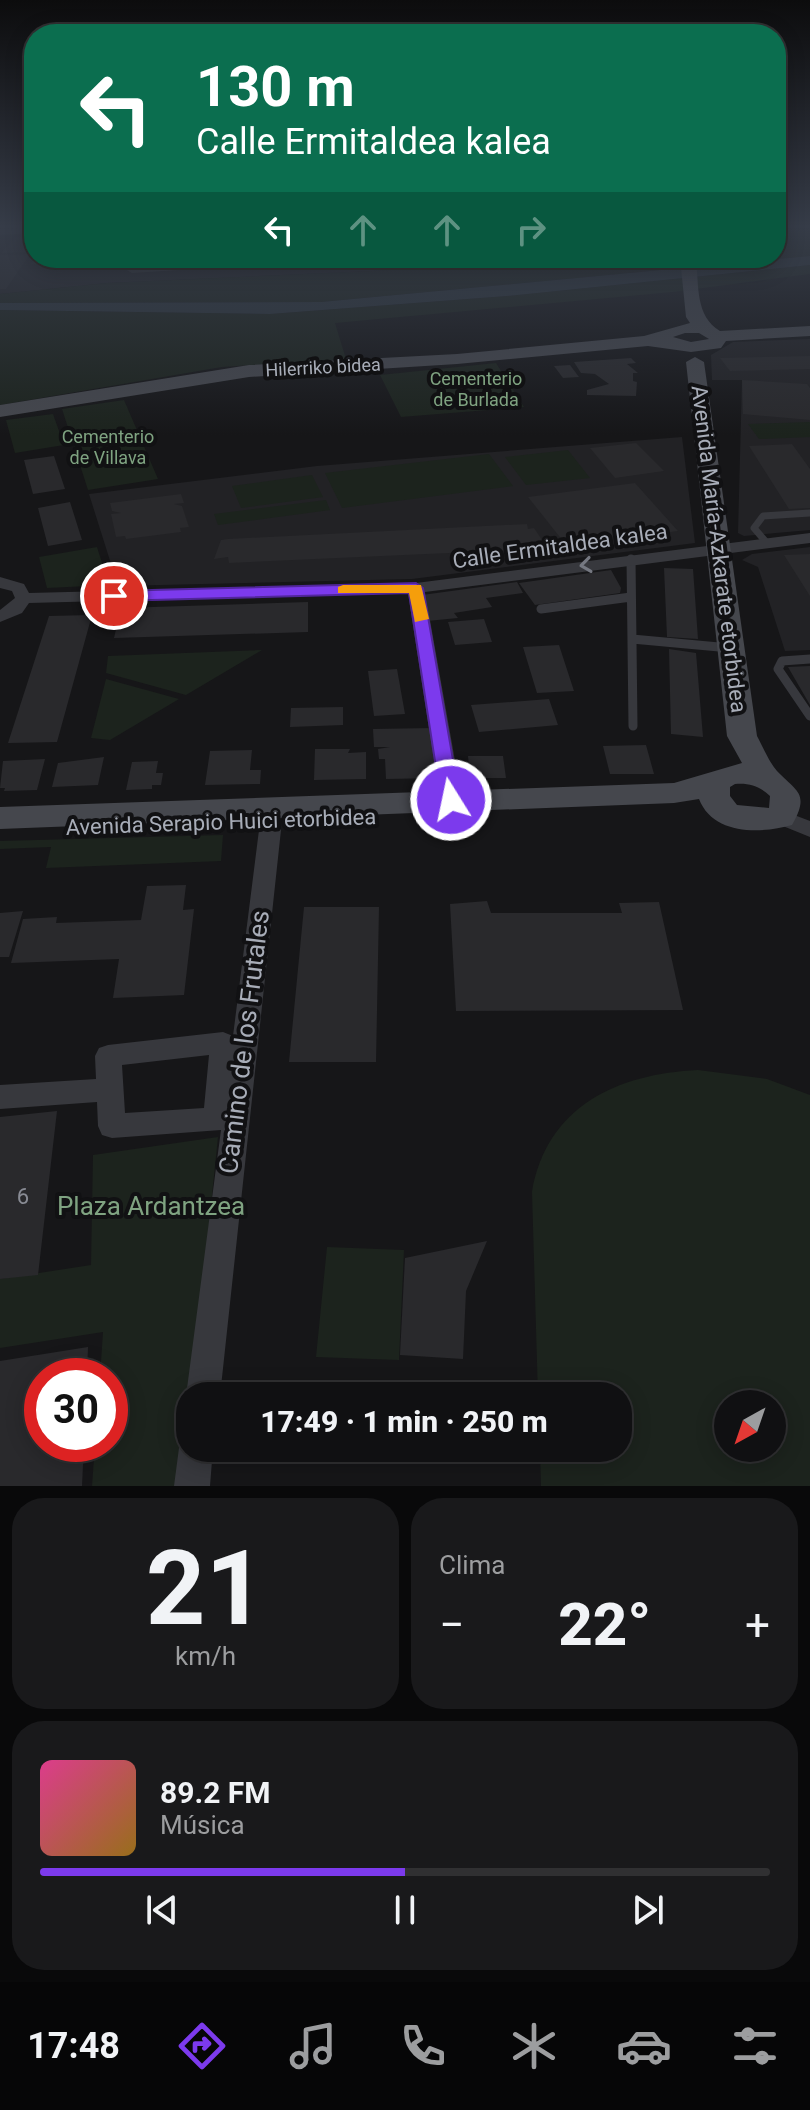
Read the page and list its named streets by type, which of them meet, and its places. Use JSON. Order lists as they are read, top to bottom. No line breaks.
{"streets":{"main road":["Hilerriko bidea","Avenida María-Azkarate etorbidea","Avenida Serapio Huici etorbidea"],"street":["Calle Ermitaldea kalea","Camino de los Frutales"]},"crossings":[["Hilerriko bidea","Avenida María-Azkarate etorbidea"],["Calle Ermitaldea kalea","Avenida María-Azkarate etorbidea"],["Avenida María-Azkarate etorbidea","Avenida Serapio Huici etorbidea"]],"parks":["Cementerio de Burlada","Cementerio de Villava","Plaza Ardantzea"],"house_numbers":["6"],"north":"bottom left","page":{"turn":["130 m","Calle Ermitaldea kalea"],"limit":"30","trip":"17:49 · 1 min · 250 m","tile":[["21","km/h"],"Clima"],"heat":["−","22°","+"],"song":["89.2 FM","Música"],"tabs":"17:48"}}
